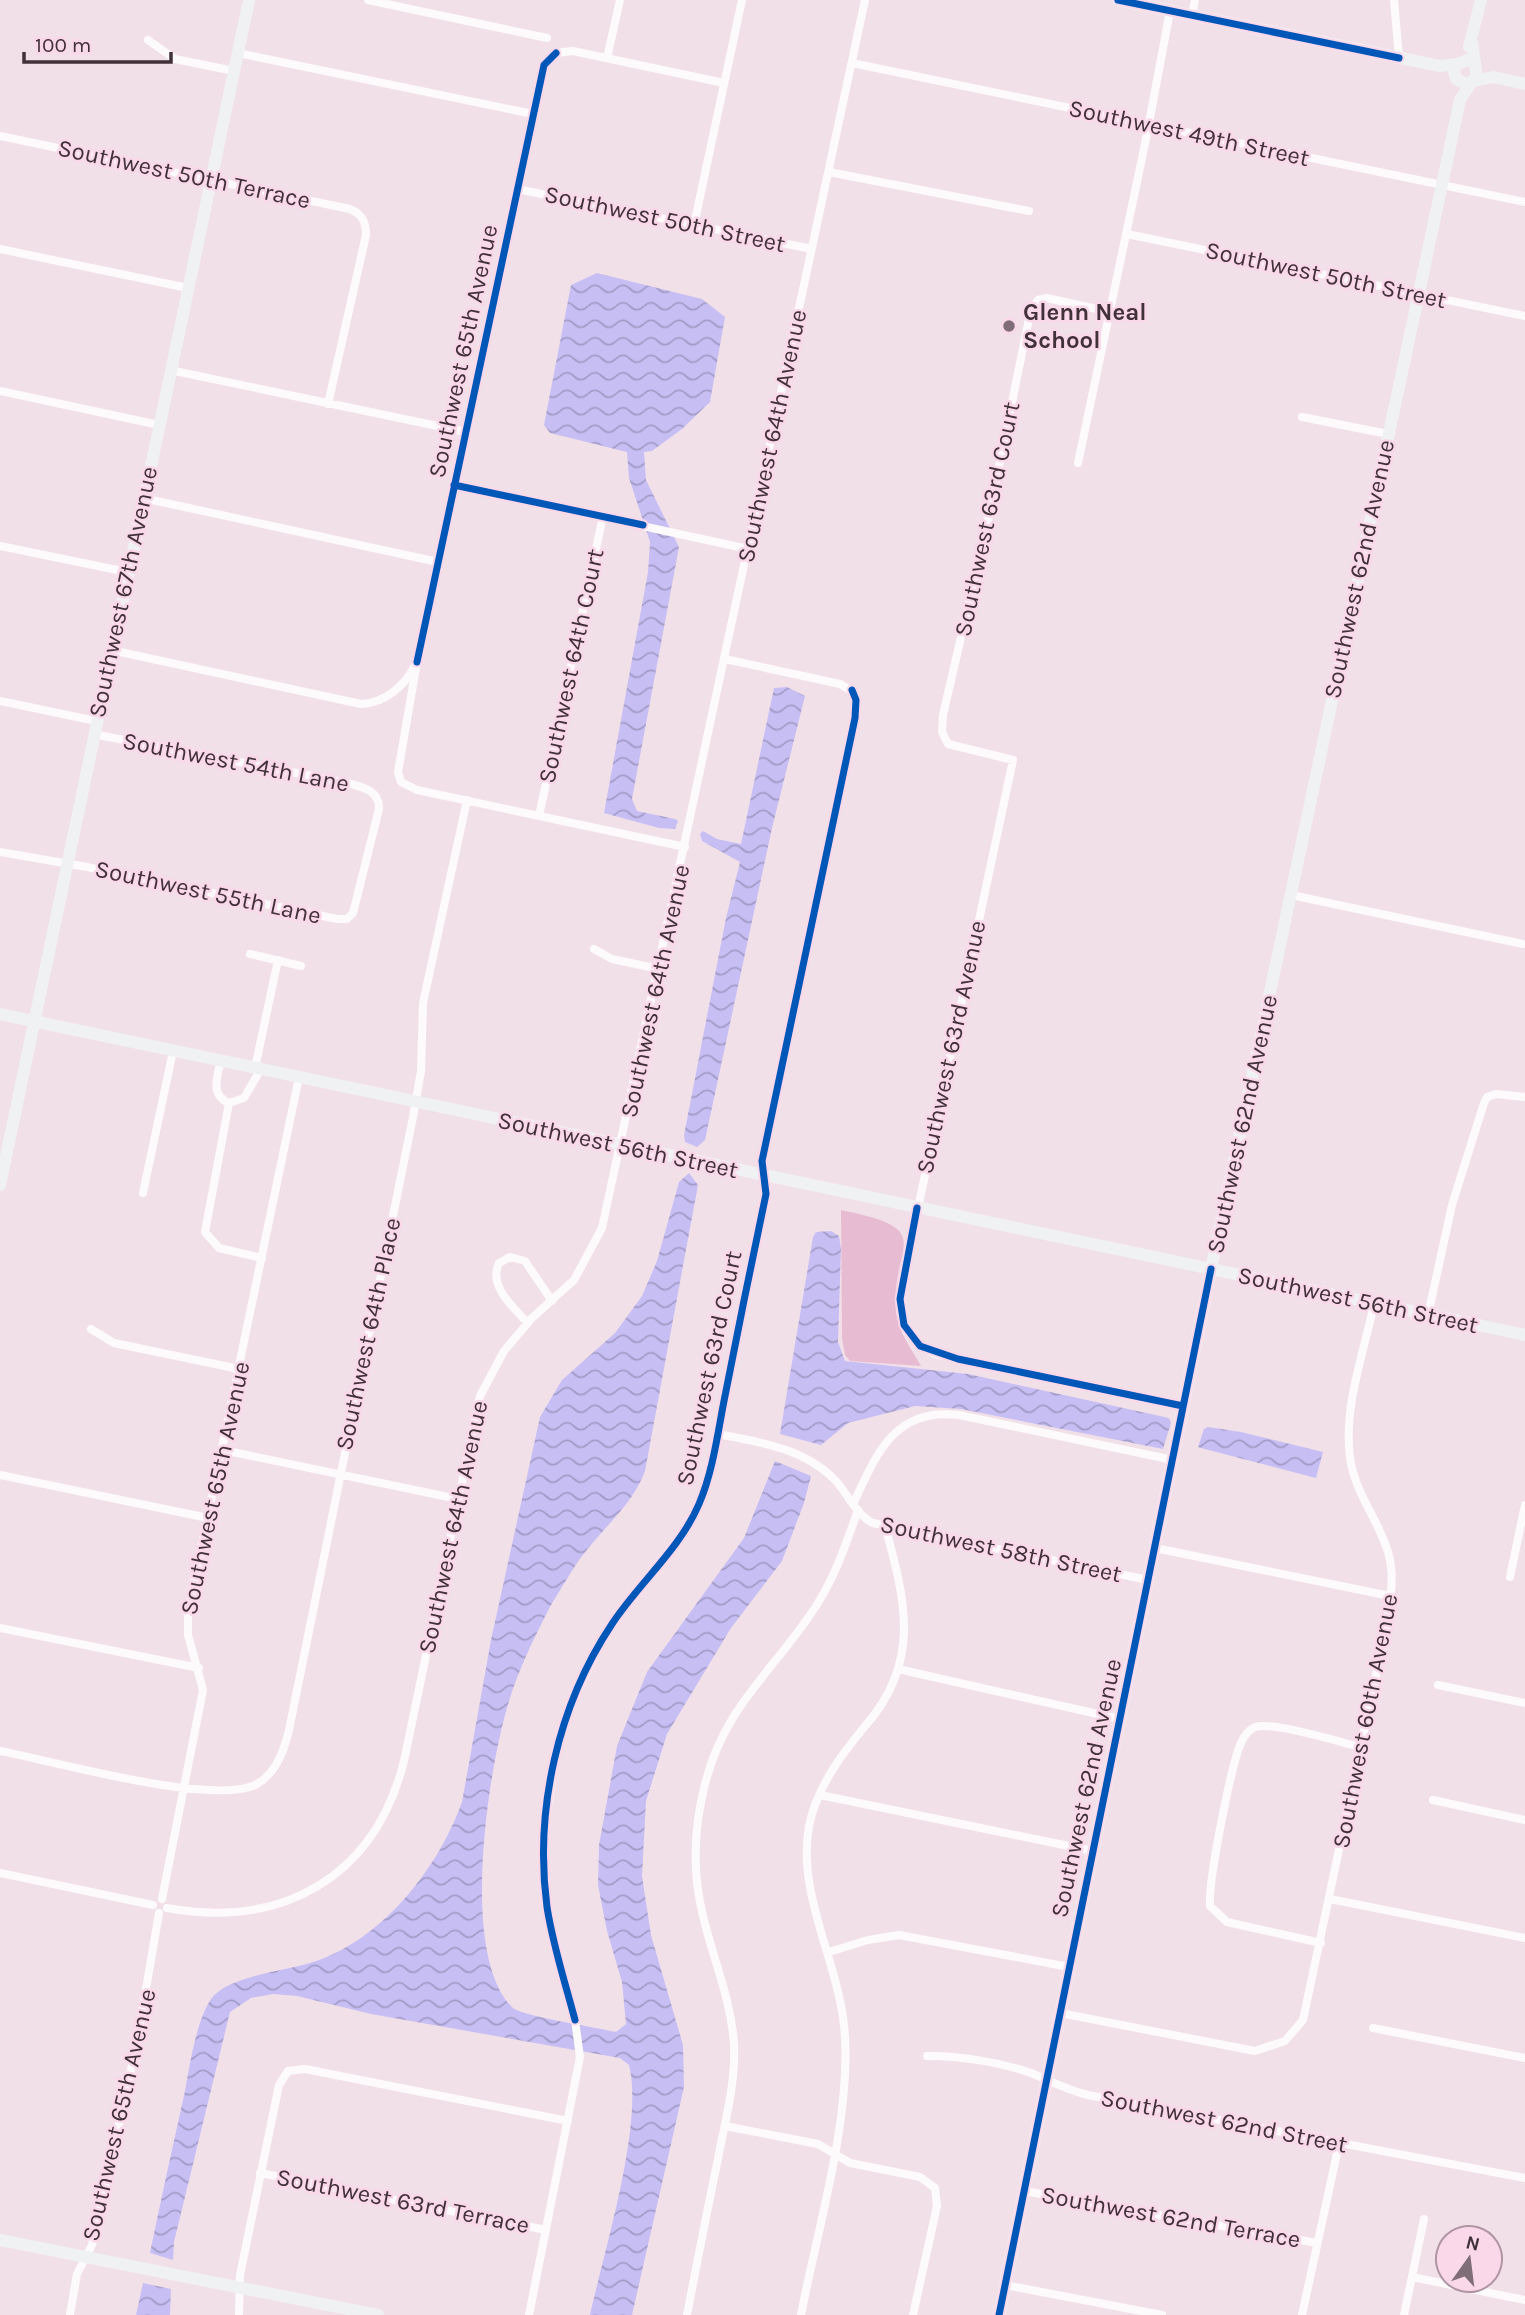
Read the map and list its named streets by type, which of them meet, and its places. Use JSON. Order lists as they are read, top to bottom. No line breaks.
{"streets":{"street":["Southwest 49th Street","Southwest 50th Terrace","Southwest 50th Street","Southwest 65th Avenue","Southwest 64th Avenue","Southwest 63rd Court","Southwest 62nd Avenue","Southwest 67th Avenue","Southwest 64th Court","Southwest 54th Lane","Southwest 55th Lane","Southwest 63rd Avenue","Southwest 56th Street","Southwest 64th Place","Southwest 58th Street","Southwest 60th Avenue","Southwest 62nd Street","Southwest 63rd Terrace","Southwest 62nd Terrace"]},"crossings":[["Southwest 49th Street","Southwest 64th Avenue"],["Southwest 49th Street","Southwest 62nd Avenue"],["Southwest 50th Terrace","Southwest 67th Avenue"],["Southwest 50th Street","Southwest 65th Avenue"],["Southwest 50th Street","Southwest 64th Avenue"],["Southwest 50th Street","Southwest 62nd Avenue"],["Southwest 65th Avenue","Southwest 56th Street"],["Southwest 65th Avenue","Southwest 64th Place"],["Southwest 64th Avenue","Southwest 63rd Court"],["Southwest 64th Avenue","Southwest 56th Street"],["Southwest 63rd Court","Southwest 63rd Avenue"],["Southwest 63rd Court","Southwest 56th Street"],["Southwest 63rd Court","Southwest 58th Street"],["Southwest 63rd Court","Southwest 63rd Terrace"],["Southwest 62nd Avenue","Southwest 63rd Avenue"],["Southwest 62nd Avenue","Southwest 56th Street"],["Southwest 62nd Avenue","Southwest 58th Street"],["Southwest 62nd Avenue","Southwest 60th Avenue"],["Southwest 62nd Avenue","Southwest 62nd Street"],["Southwest 62nd Avenue","Southwest 62nd Terrace"],["Southwest 67th Avenue","Southwest 54th Lane"],["Southwest 67th Avenue","Southwest 55th Lane"],["Southwest 67th Avenue","Southwest 56th Street"],["Southwest 54th Lane","Southwest 55th Lane"],["Southwest 63rd Avenue","Southwest 56th Street"],["Southwest 56th Street","Southwest 64th Place"],["Southwest 56th Street","Southwest 60th Avenue"],["Southwest 58th Street","Southwest 60th Avenue"]],"places":["Glenn Neal School"],"scale_bar":"100 m","north":"top"}
